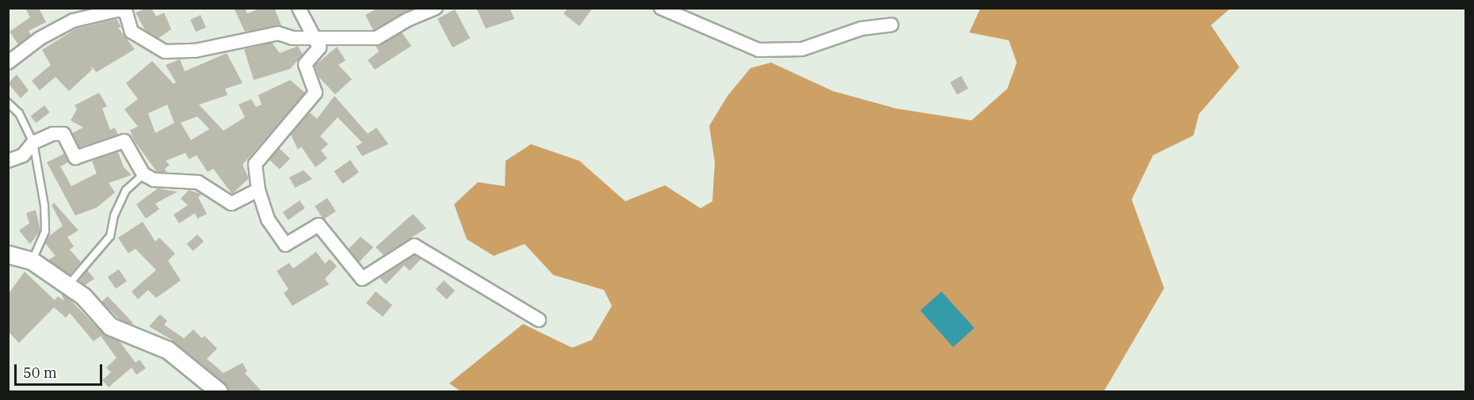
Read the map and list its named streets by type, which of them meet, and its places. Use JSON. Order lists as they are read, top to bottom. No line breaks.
{"scale_bar":"50 m"}
